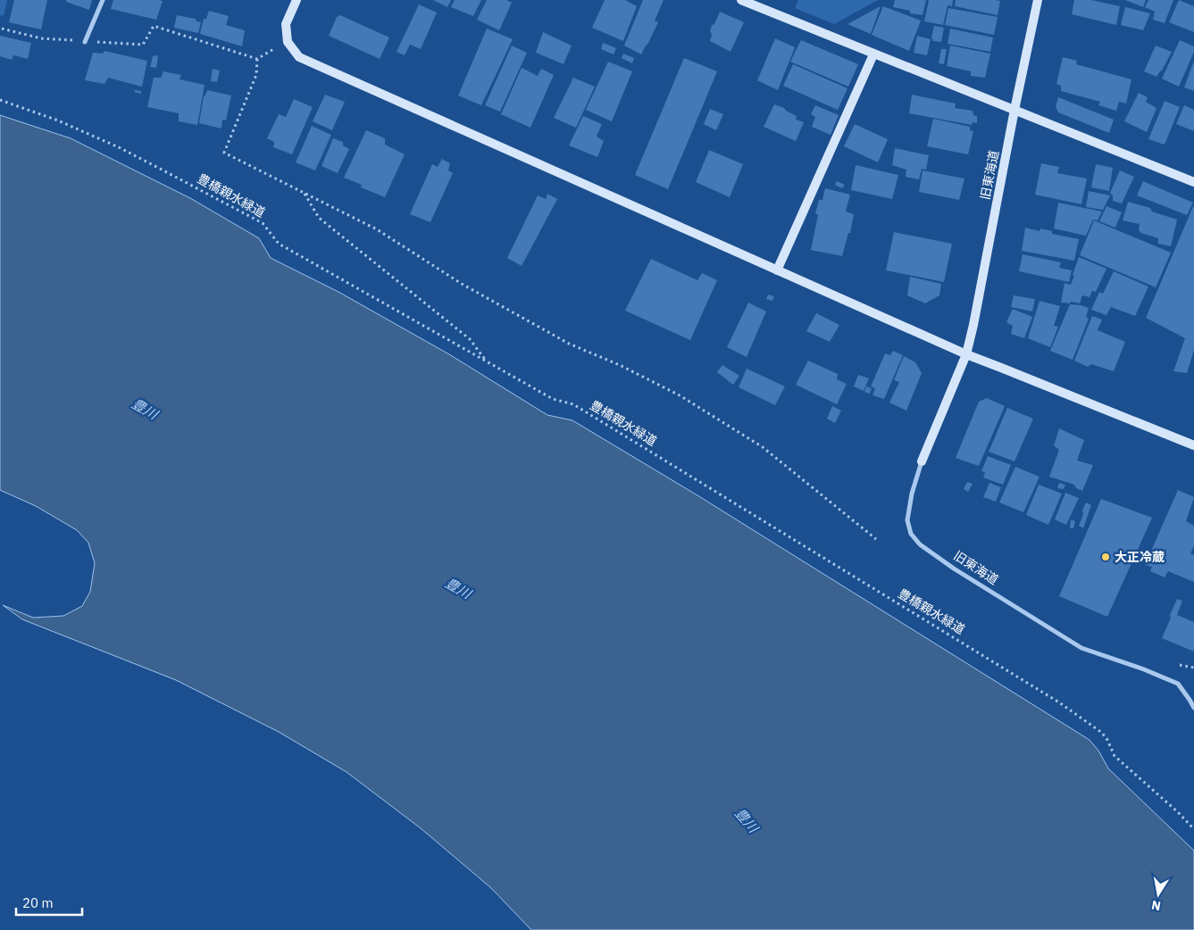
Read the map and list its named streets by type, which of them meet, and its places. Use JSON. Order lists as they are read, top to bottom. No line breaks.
{"streets":{"street":["旧東海道"],"path":["豊橋親水緑道"]},"water":["豊川"],"places":["大正冷蔵"],"scale_bar":"20 m","north":"bottom"}
